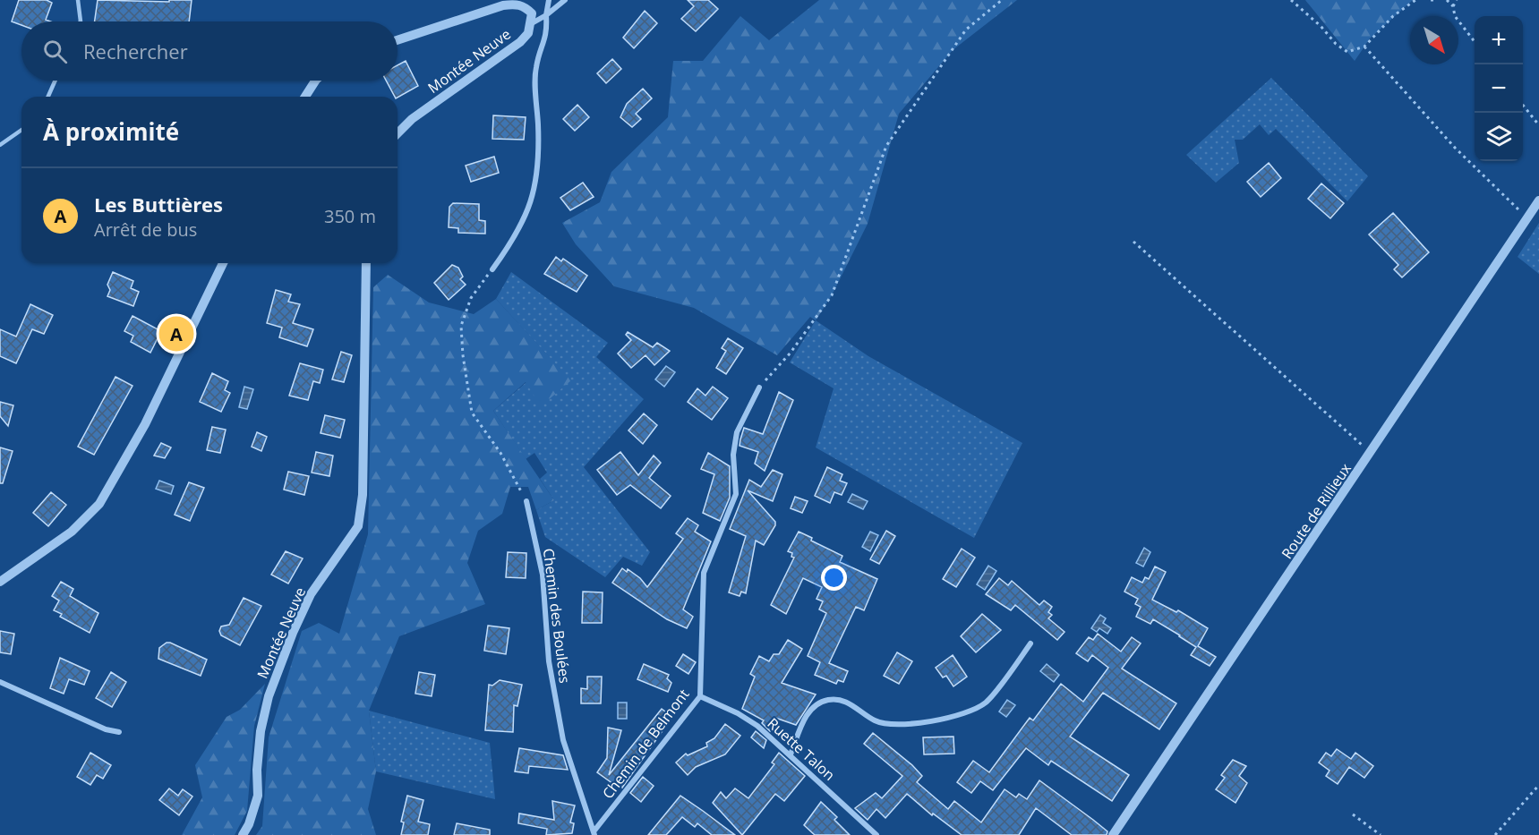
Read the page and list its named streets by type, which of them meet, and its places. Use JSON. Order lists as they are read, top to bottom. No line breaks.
{"streets":{"street":["Montée Neuve","Route de Rillieux","Chemin des Boulées","Chemin de Belmont","Ruette Talon"]},"crossings":[["Chemin des Boulées","Chemin de Belmont"],["Chemin de Belmont","Ruette Talon"]],"north":"bottom right","page":{"map_buttons":["+","−"],"search":"Rechercher","heading":"À proximité","list":[{"mark":"A","name":"Les Buttières","note":"Arrêt de bus","value":"350 m"}],"pins":"A"}}
